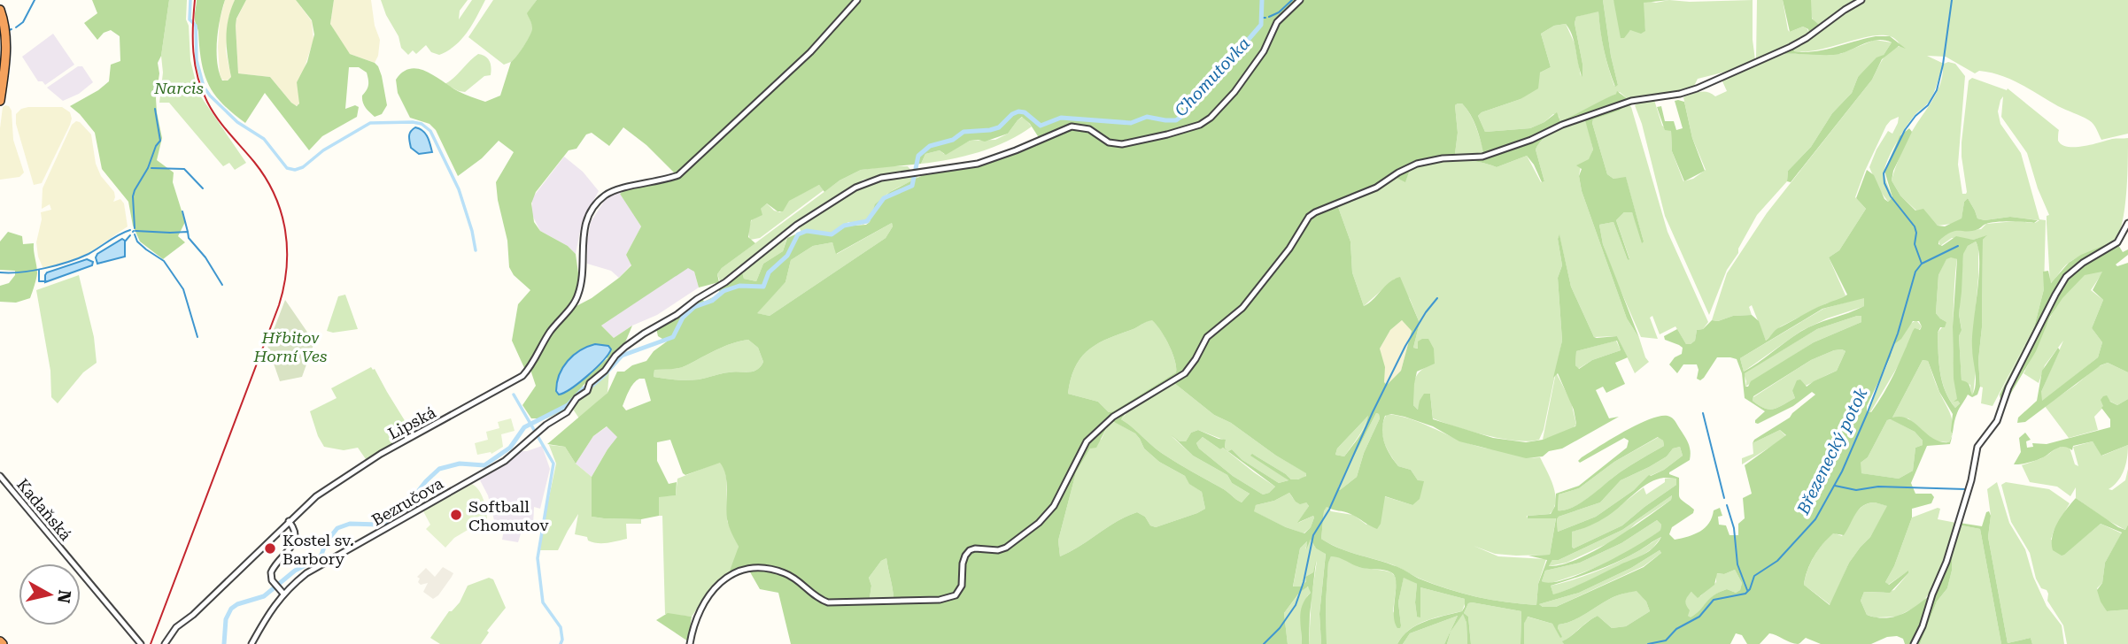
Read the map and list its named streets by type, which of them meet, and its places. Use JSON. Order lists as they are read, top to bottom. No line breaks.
{"streets":{"street":["Lipská","Bezručova","Kadaňská"]},"water":["Chomutovka","Březenecký potok"],"parks":["Narcis","Hřbitov Horní Ves"],"places":["Softball Chomutov","Kostel sv. Barbory"],"north":"right"}
